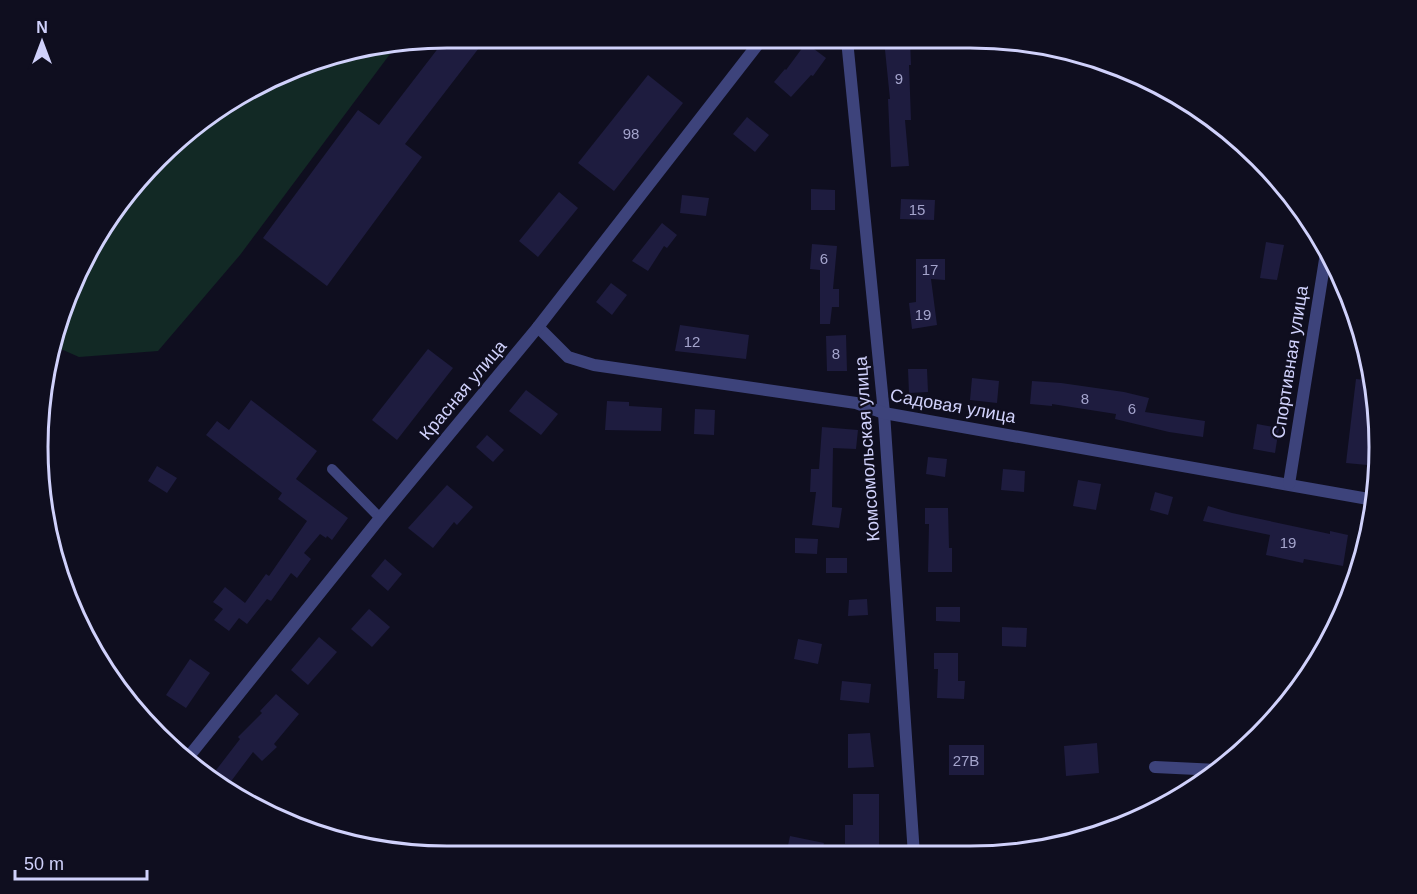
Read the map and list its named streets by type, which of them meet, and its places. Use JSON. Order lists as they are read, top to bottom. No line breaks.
{"streets":{"street":["Спортивная улица","Красная улица","Садовая улица","Комсомольская улица"]},"crossings":[["Спортивная улица","Садовая улица"],["Красная улица","Садовая улица"],["Садовая улица","Комсомольская улица"]],"house_numbers":["9","98","15","6","17","19","12","8","8","6","19","27В"],"scale_bar":"50 m","north":"top"}
